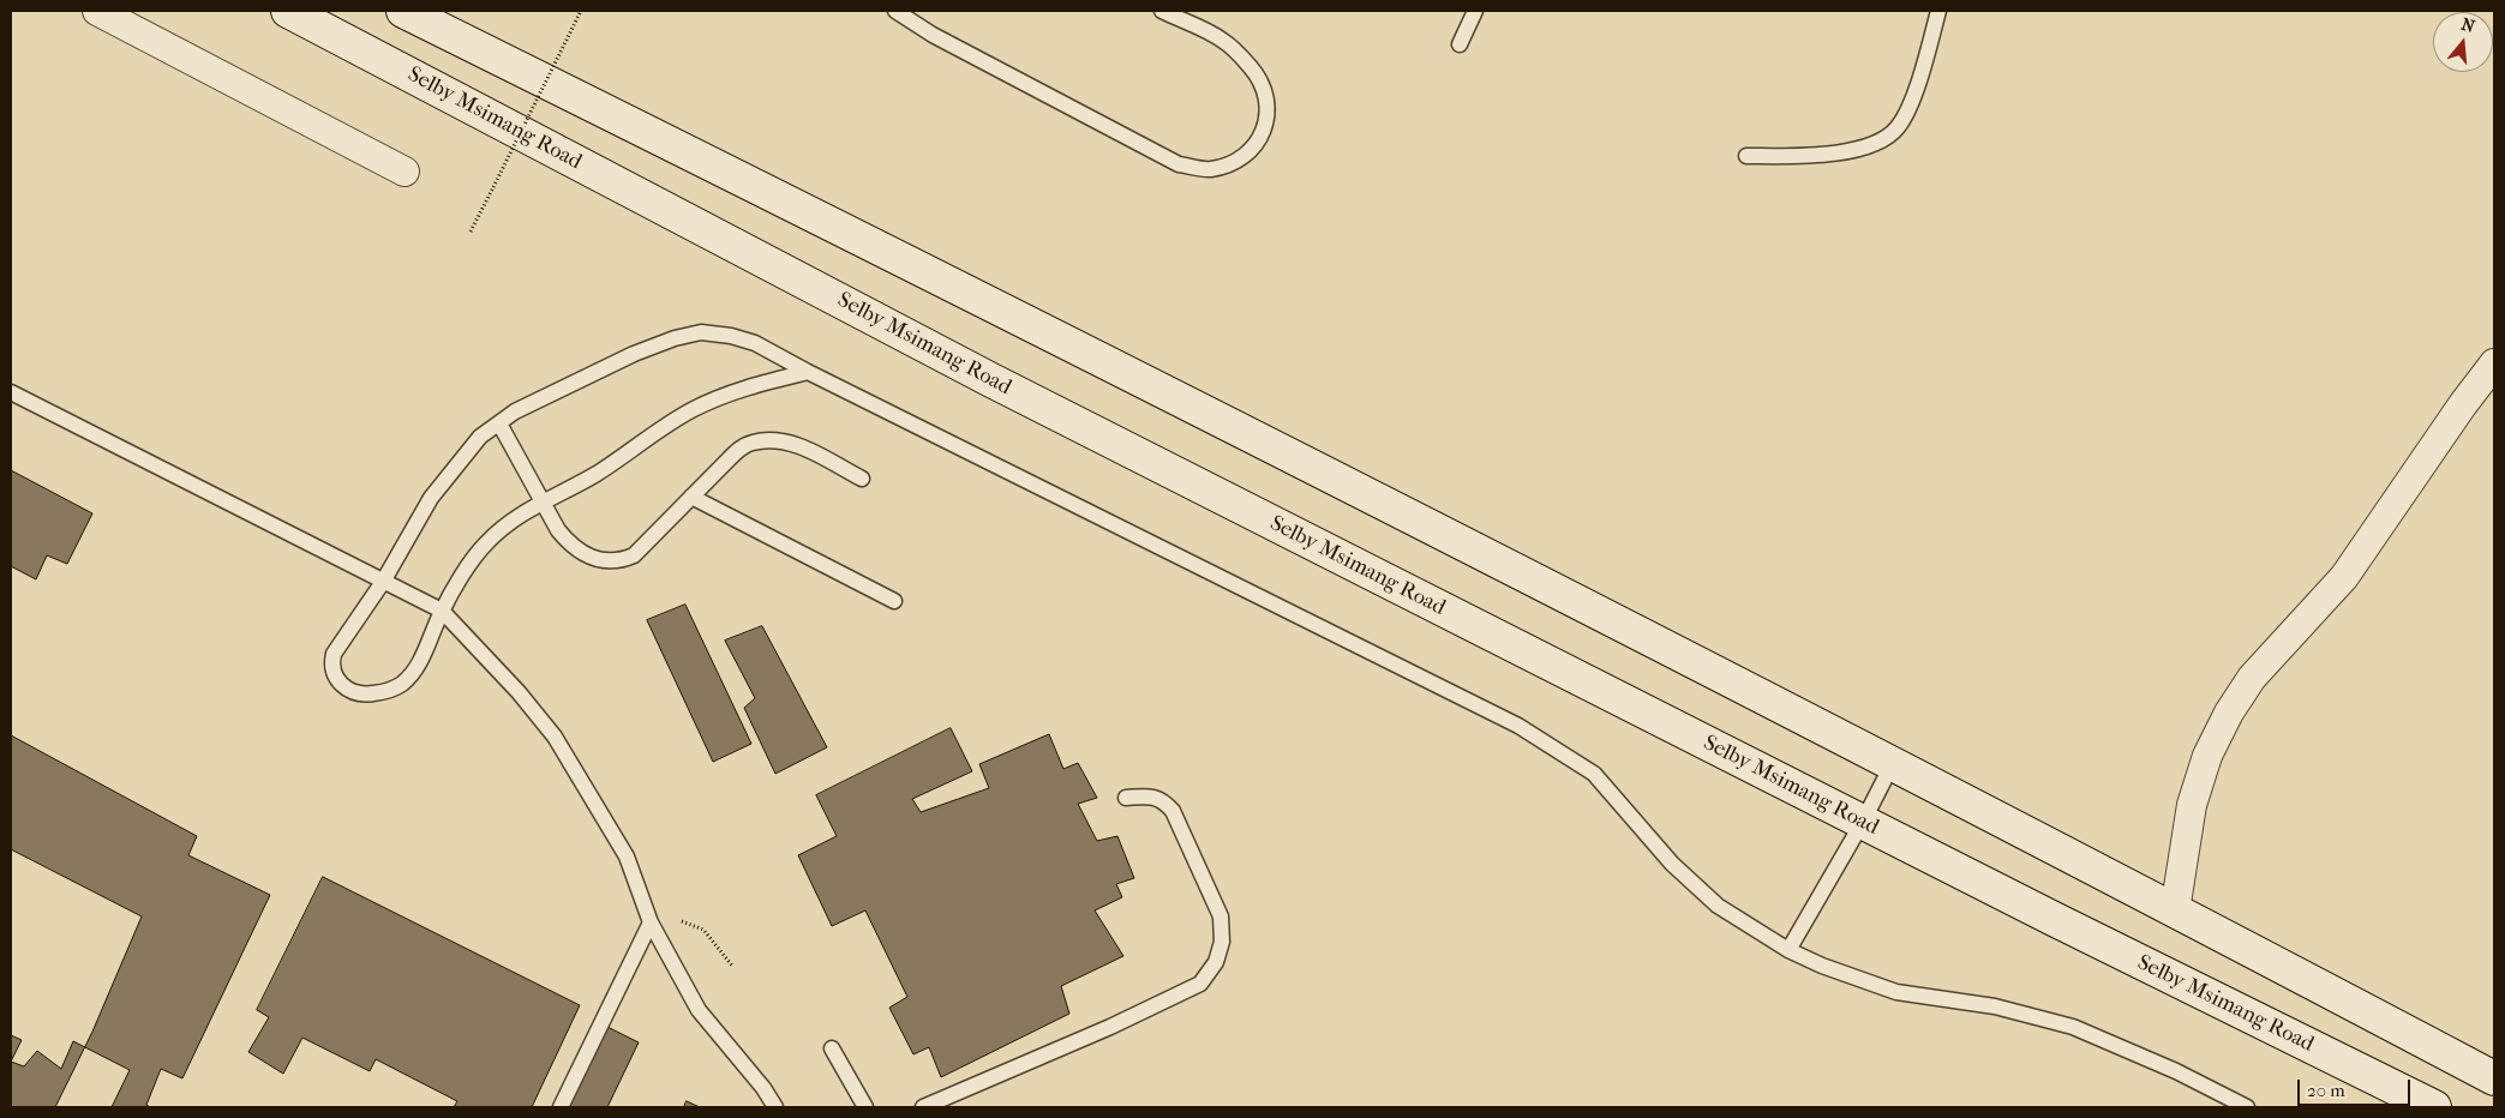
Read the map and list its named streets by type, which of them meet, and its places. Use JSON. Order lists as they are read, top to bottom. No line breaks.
{"streets":{"main road":["Selby Msimang Road"]},"scale_bar":"20 m","north":"top"}
